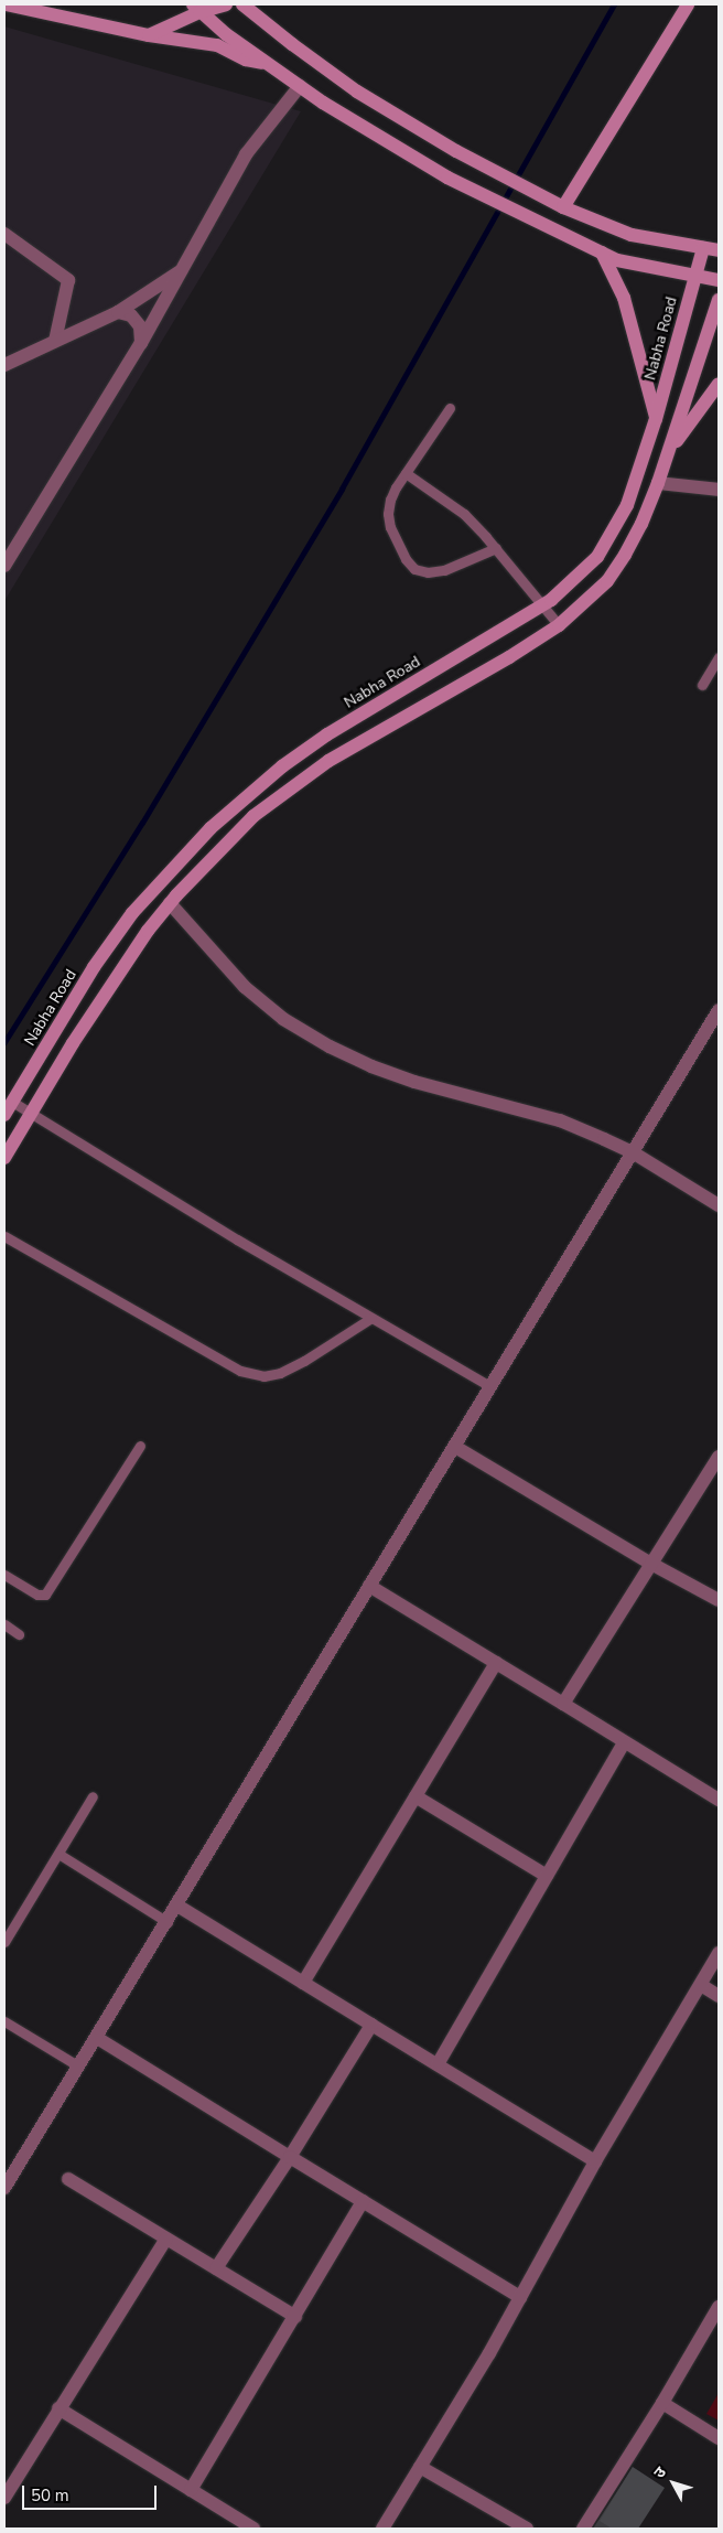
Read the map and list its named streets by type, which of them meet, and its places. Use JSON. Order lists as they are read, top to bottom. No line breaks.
{"streets":{"main road":["Nabha Road"]},"scale_bar":"50 m","north":"top left"}
